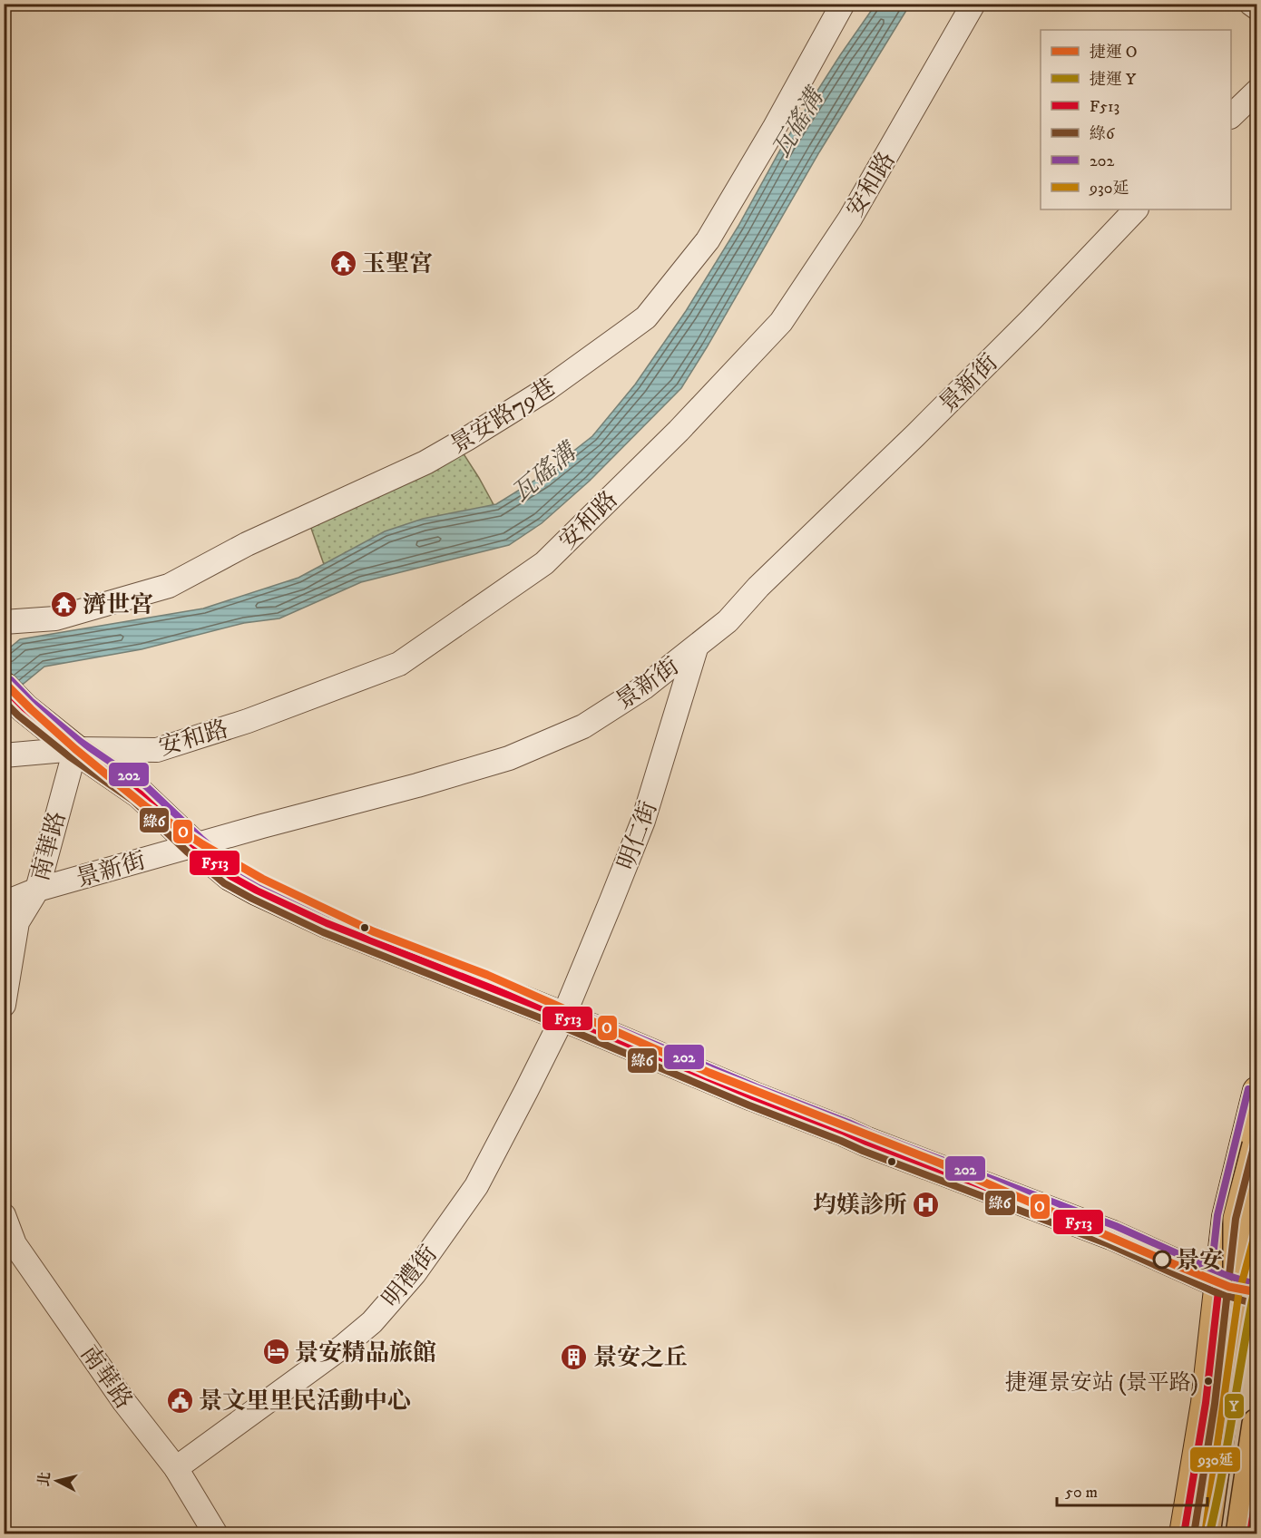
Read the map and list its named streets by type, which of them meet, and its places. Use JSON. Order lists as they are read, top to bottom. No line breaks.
{"streets":{"street":["安和路","景新街","景安路79巷","明仁街","南華路","明禮街"]},"crossings":[["安和路","南華路"],["景新街","明仁街"],["景新街","南華路"],["明仁街","明禮街"],["南華路","明禮街"]],"water":["瓦磘溝"],"places":{"temple":["玉聖宮","濟世宮"],"hospital":["均媄診所"],"other":["景安","捷運景安站 (景平路)"],"hotel":["景安精品旅館"],"building":["景安之丘"],"public building":["景文里里民活動中心"]},"lines":["transit line 202","metro line O","transit line F513","transit line 綠6","transit line 930延","metro line Y"],"legend":["捷運 O","捷運 Y","F513","綠6","202","930延"],"scale_bar":"50 m","north":"left"}
